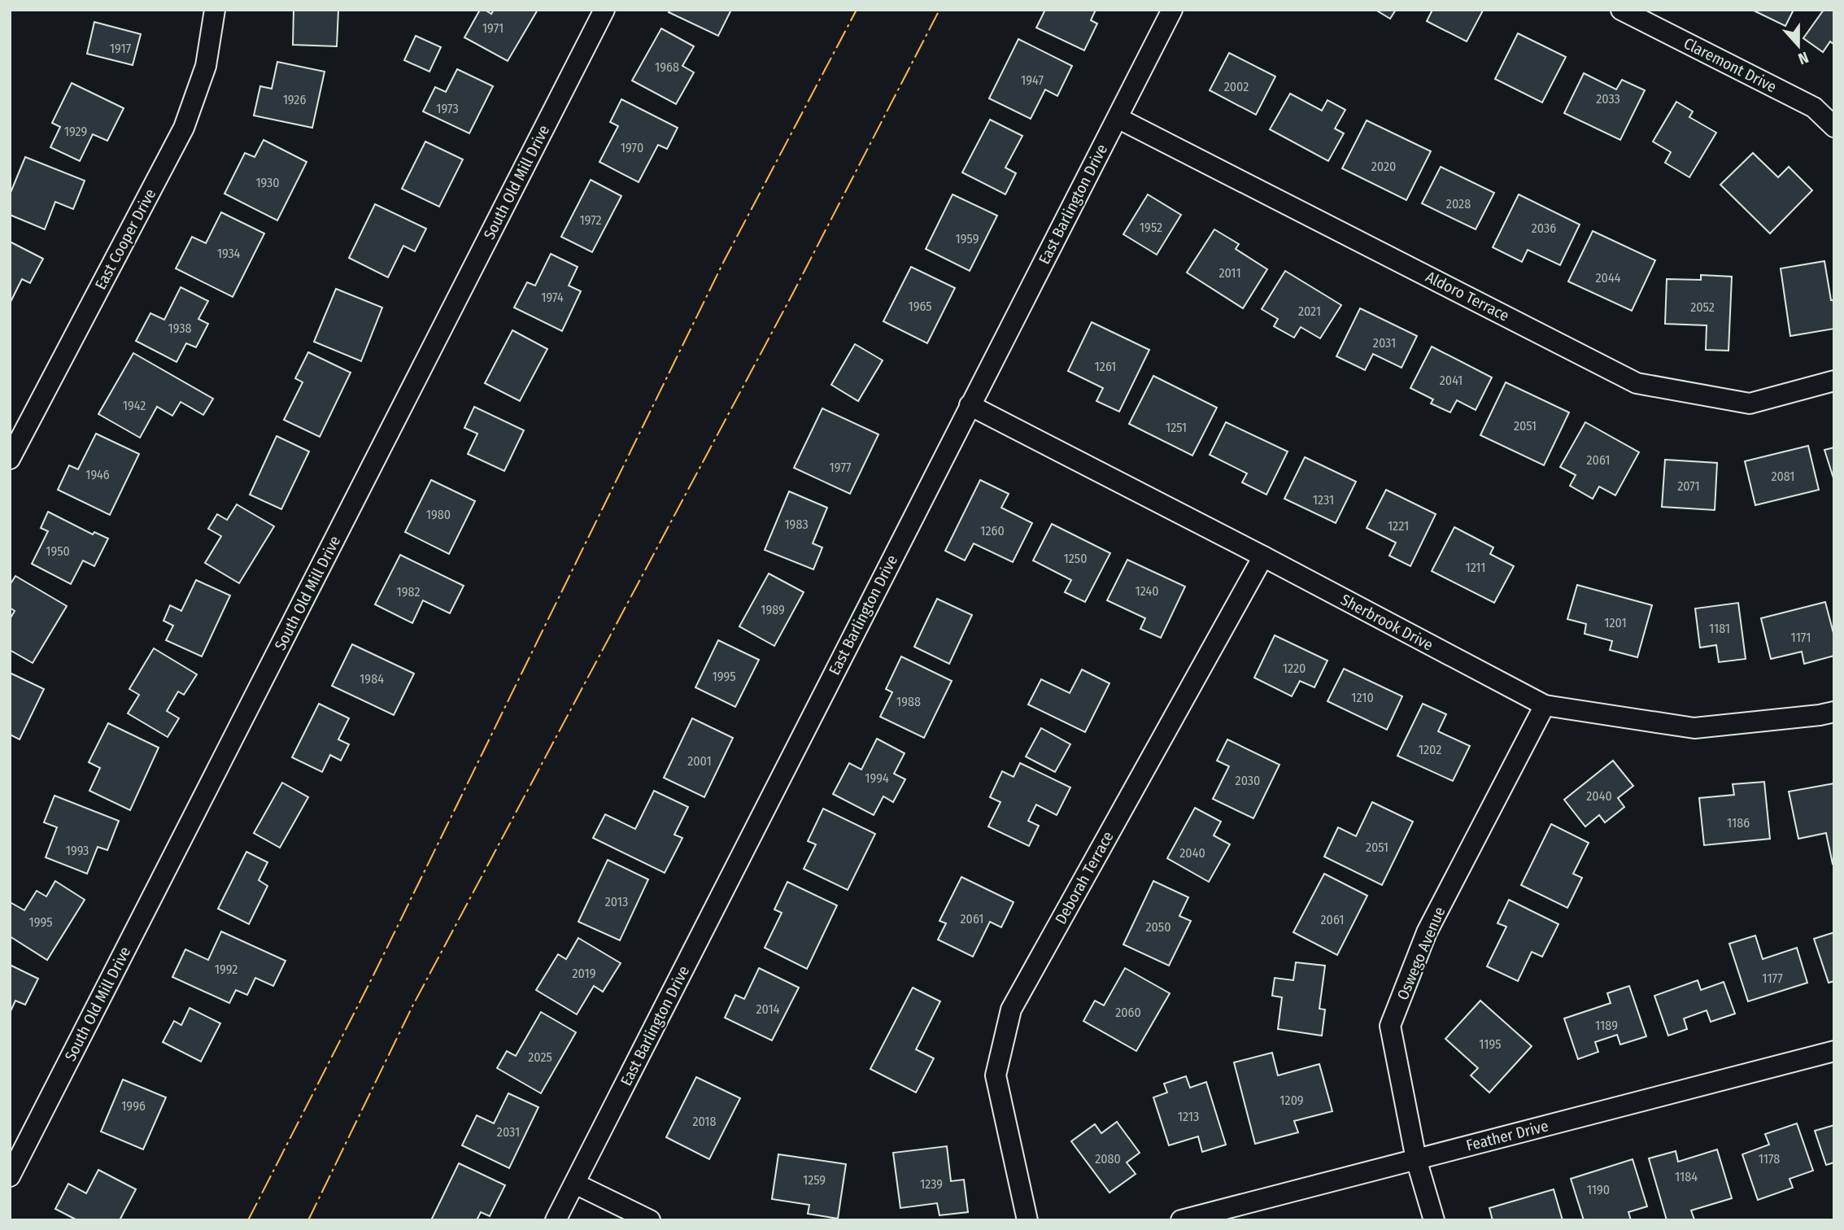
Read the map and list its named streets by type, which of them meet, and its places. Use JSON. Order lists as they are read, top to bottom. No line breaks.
{"streets":{"street":["Claremont Drive","South Old Mill Drive","East Barlington Drive","East Cooper Drive","Aldoro Terrace","Sherbrook Drive","Deborah Terrace","Oswego Avenue","Feather Drive"]},"crossings":[["East Barlington Drive","Aldoro Terrace"],["East Barlington Drive","Sherbrook Drive"],["Sherbrook Drive","Deborah Terrace"],["Sherbrook Drive","Oswego Avenue"],["Oswego Avenue","Feather Drive"]],"house_numbers":["1971","1917","1968","1947","2002","2033","1926","1973","1929","1970","2020","1930","2028","1972","1952","2036","1959","1934","2011","2044","1974","1965","2052","2021","1938","2031","1261","2041","1942","2051","1251","2061","1977","1946","2081","2071","1231","1980","1983","1221","1260","1950","1250","1211","1240","1982","1989","1201","1181","1171","1220","1995","1984","1210","1988","1202","2001","1994","2030","2040","1186","2051","1993","2040","2013","2061","2061","1995","2050","1992","2019","1177","2014","2060","1189","1195","2025","1209","1996","1213","2018","2031","2080","1178","1184","1259","1239","1190"],"north":"bottom"}
